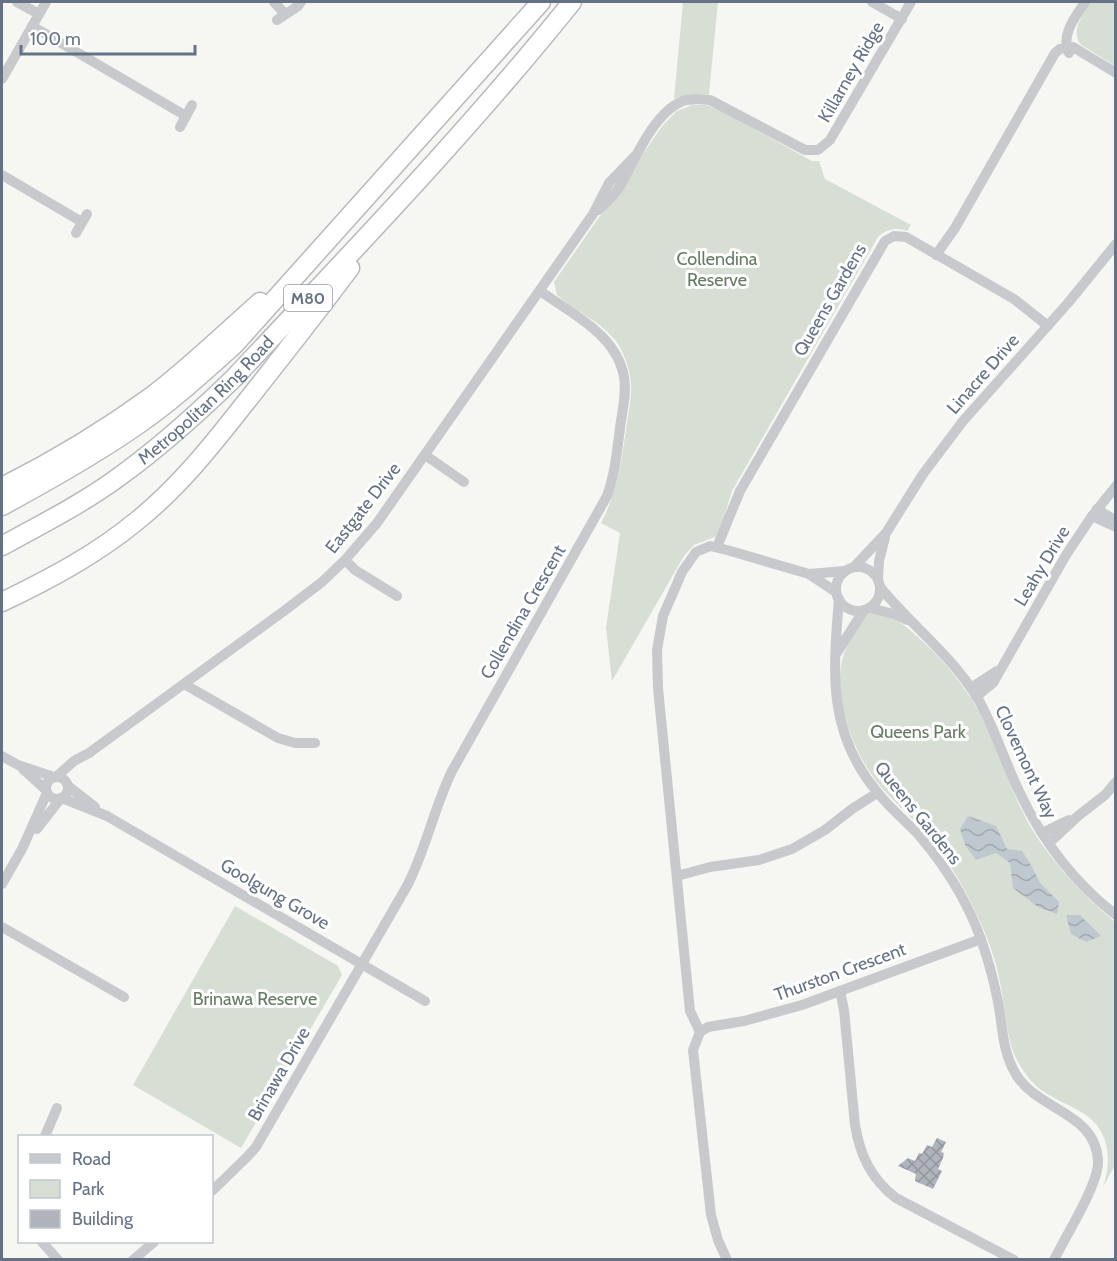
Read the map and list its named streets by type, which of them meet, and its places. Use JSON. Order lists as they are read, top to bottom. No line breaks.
{"streets":{"highway":["M80","Metropolitan Ring Road"],"street":["Killarney Ridge","Queens Gardens","Linacre Drive","Eastgate Drive","Leahy Drive","Collendina Crescent","Clovemont Way","Goolgung Grove","Thurston Crescent","Brinawa Drive"]},"crossings":[["Killarney Ridge","Eastgate Drive"],["M80","Metropolitan Ring Road"],["Queens Gardens","Linacre Drive"],["Queens Gardens","Clovemont Way"],["Queens Gardens","Thurston Crescent"],["Linacre Drive","Clovemont Way"],["Eastgate Drive","Collendina Crescent"],["Eastgate Drive","Goolgung Grove"],["Leahy Drive","Clovemont Way"],["Collendina Crescent","Goolgung Grove"],["Collendina Crescent","Brinawa Drive"],["Goolgung Grove","Brinawa Drive"]],"parks":["Collendina Reserve","Queens Park","Brinawa Reserve"],"legend":["Road","Park","Building"],"scale_bar":"100 m"}
